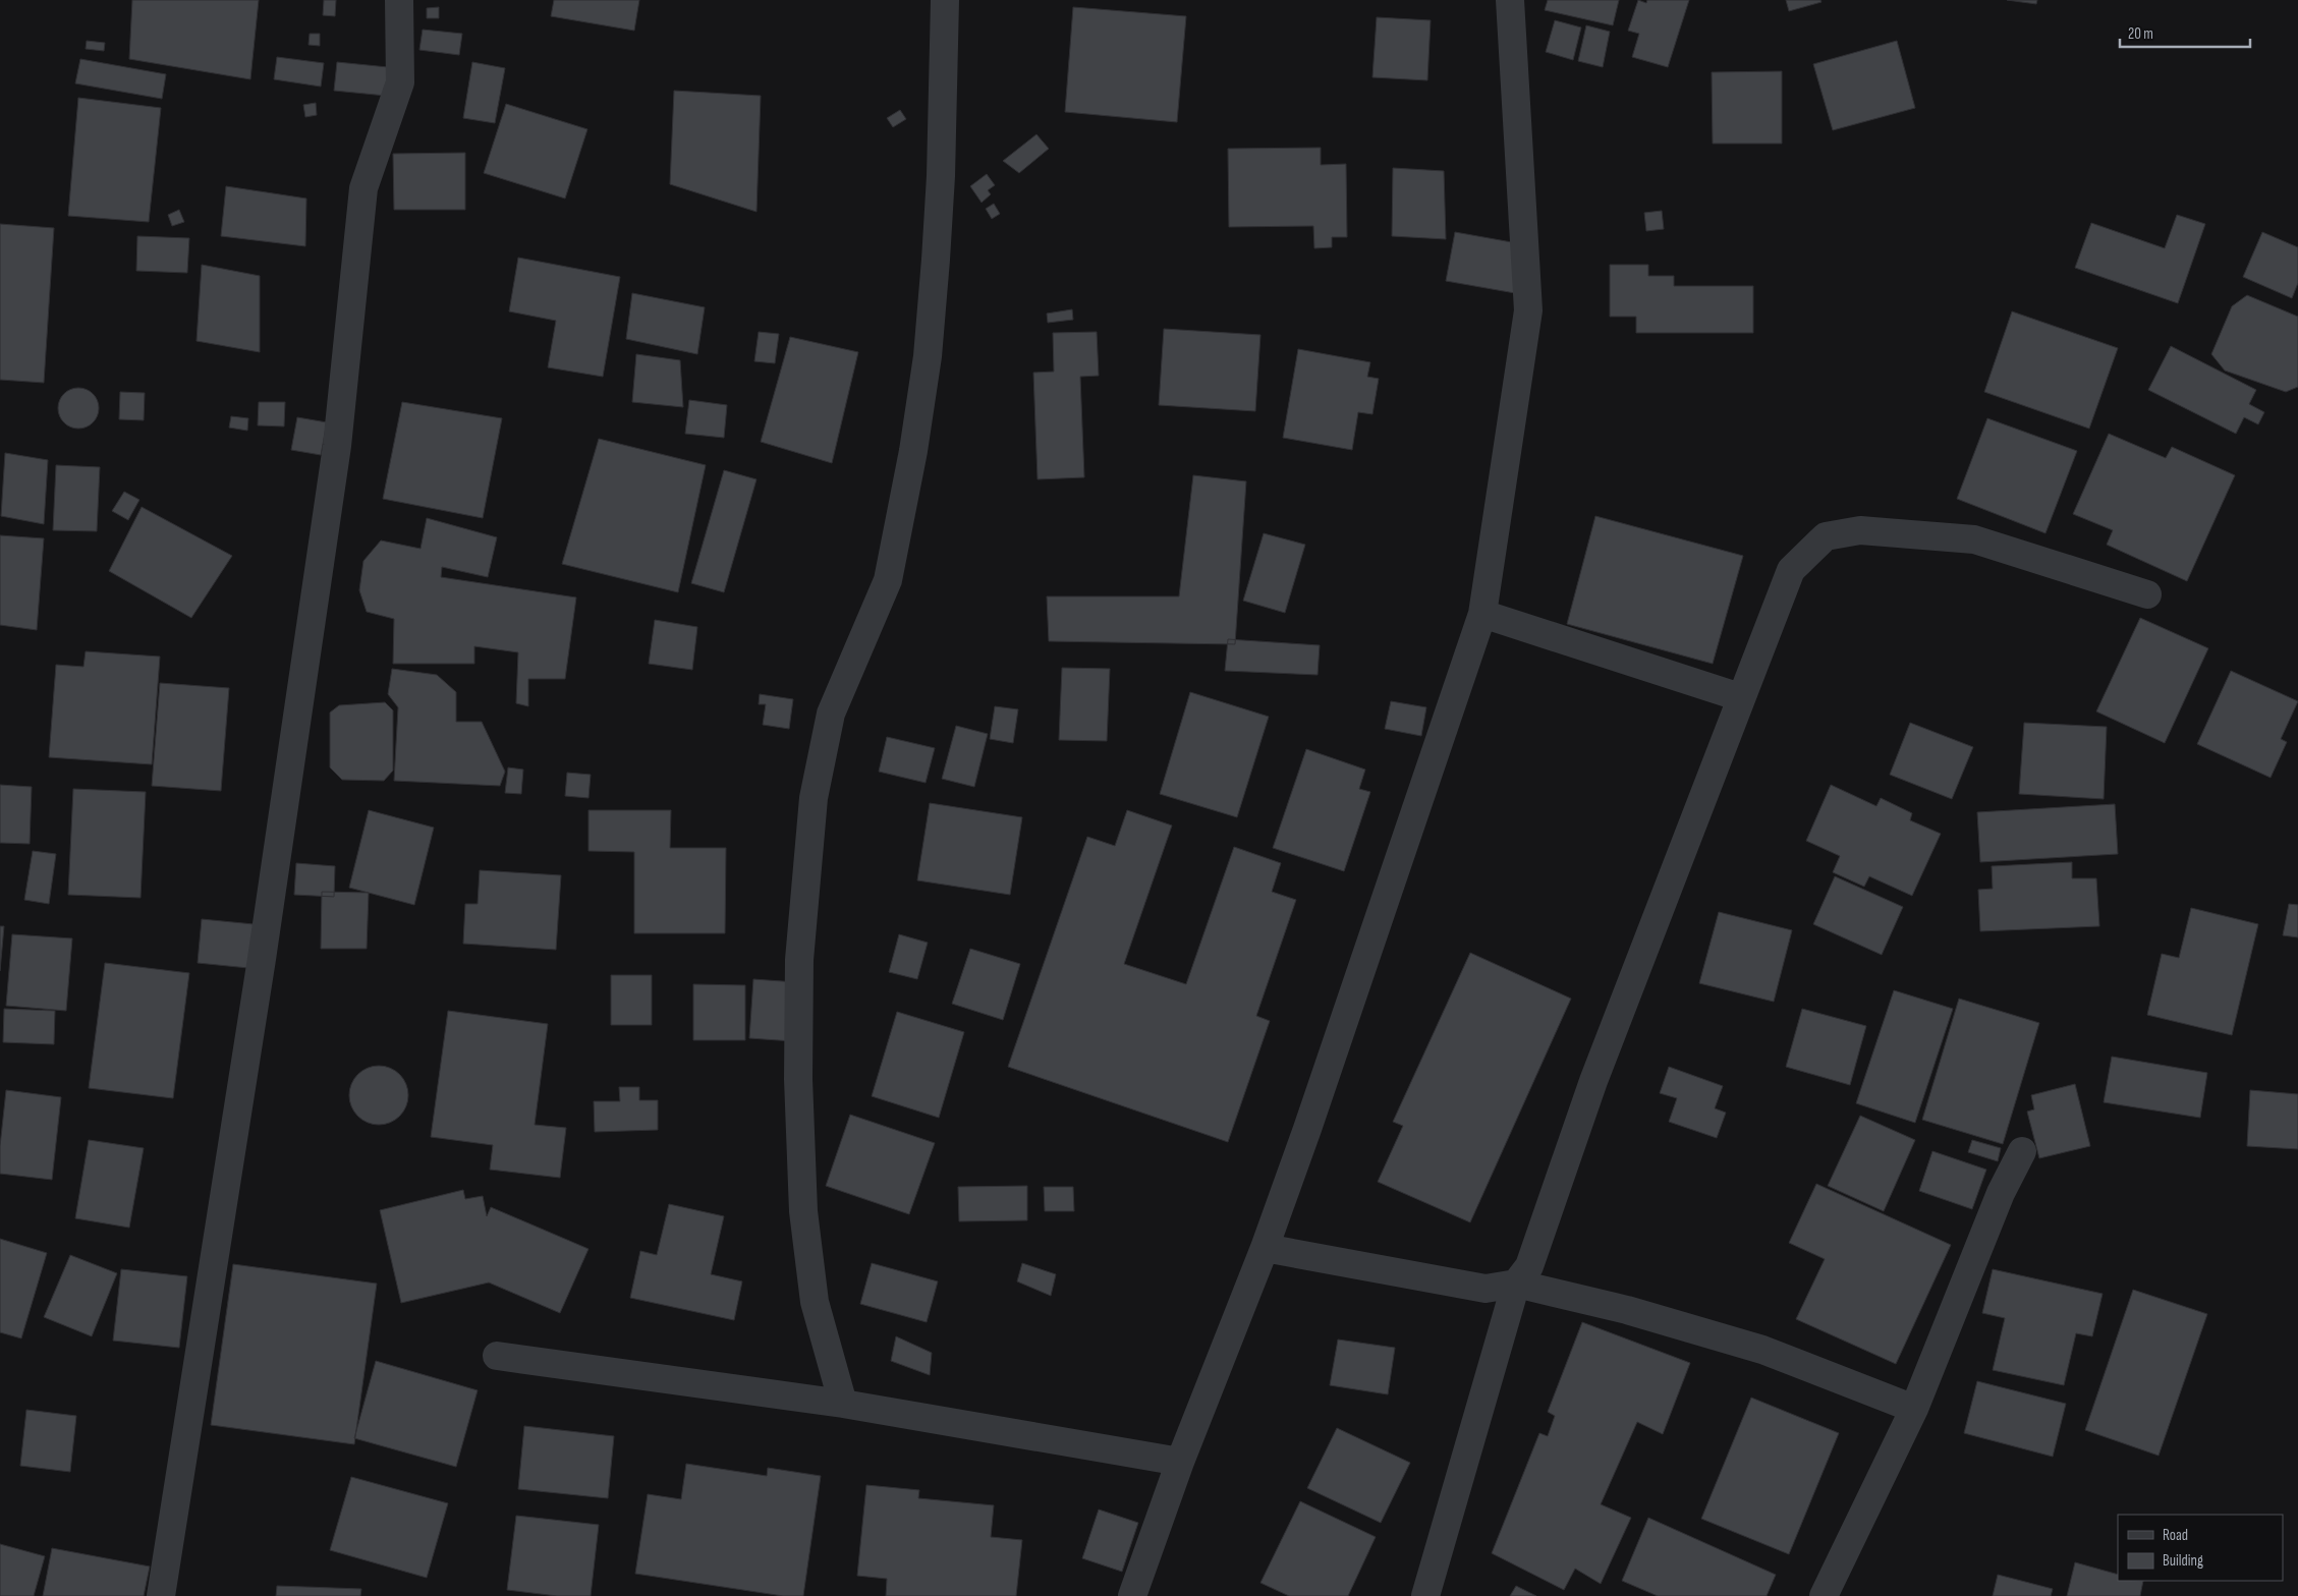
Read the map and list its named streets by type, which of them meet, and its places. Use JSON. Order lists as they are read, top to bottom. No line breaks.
{"legend":["Road","Building"],"scale_bar":"20 m"}
